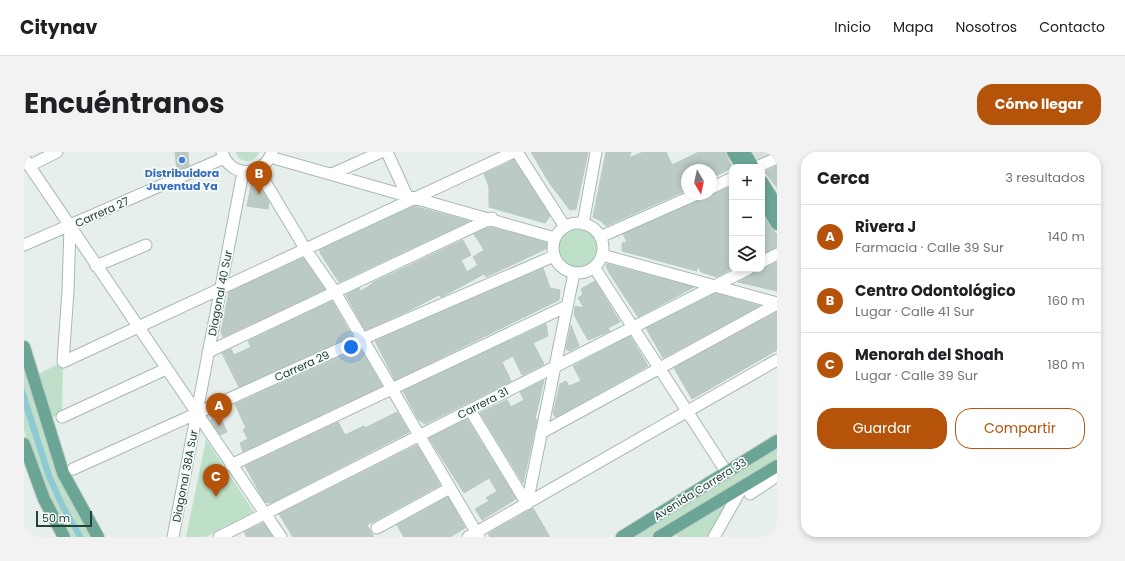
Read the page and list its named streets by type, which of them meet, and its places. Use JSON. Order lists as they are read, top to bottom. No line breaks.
{"streets":{"main road":["Avenida Carrera 33"],"street":["Carrera 27","Diagonal 40 Sur","Carrera 29","Carrera 31","Diagonal 38A Sur"]},"crossings":[["Diagonal 40 Sur","Carrera 29"],["Diagonal 40 Sur","Diagonal 38A Sur"],["Carrera 29","Diagonal 38A Sur"]],"places":["Distribuidora Juventud Ya"],"scale_bar":"50 m","north":"bottom","page":{"header":"Citynav","nav":["Inicio","Mapa","Nosotros","Contacto"],"title":"Encuéntranos","buttons":["Cómo llegar",["Guardar","Compartir"]],"heading":["Cerca","3 resultados"],"pins":["B","A","C"],"map_buttons":["+","−"],"list":[{"mark":"A","name":"Rivera J","note":"Farmacia · Calle 39 Sur","value":"140 m"},{"mark":"B","name":"Centro Odontológico","note":"Lugar · Calle 41 Sur","value":"160 m"},{"mark":"C","name":"Menorah del Shoah","note":"Lugar · Calle 39 Sur","value":"180 m"}],"scale":"50 m"}}
